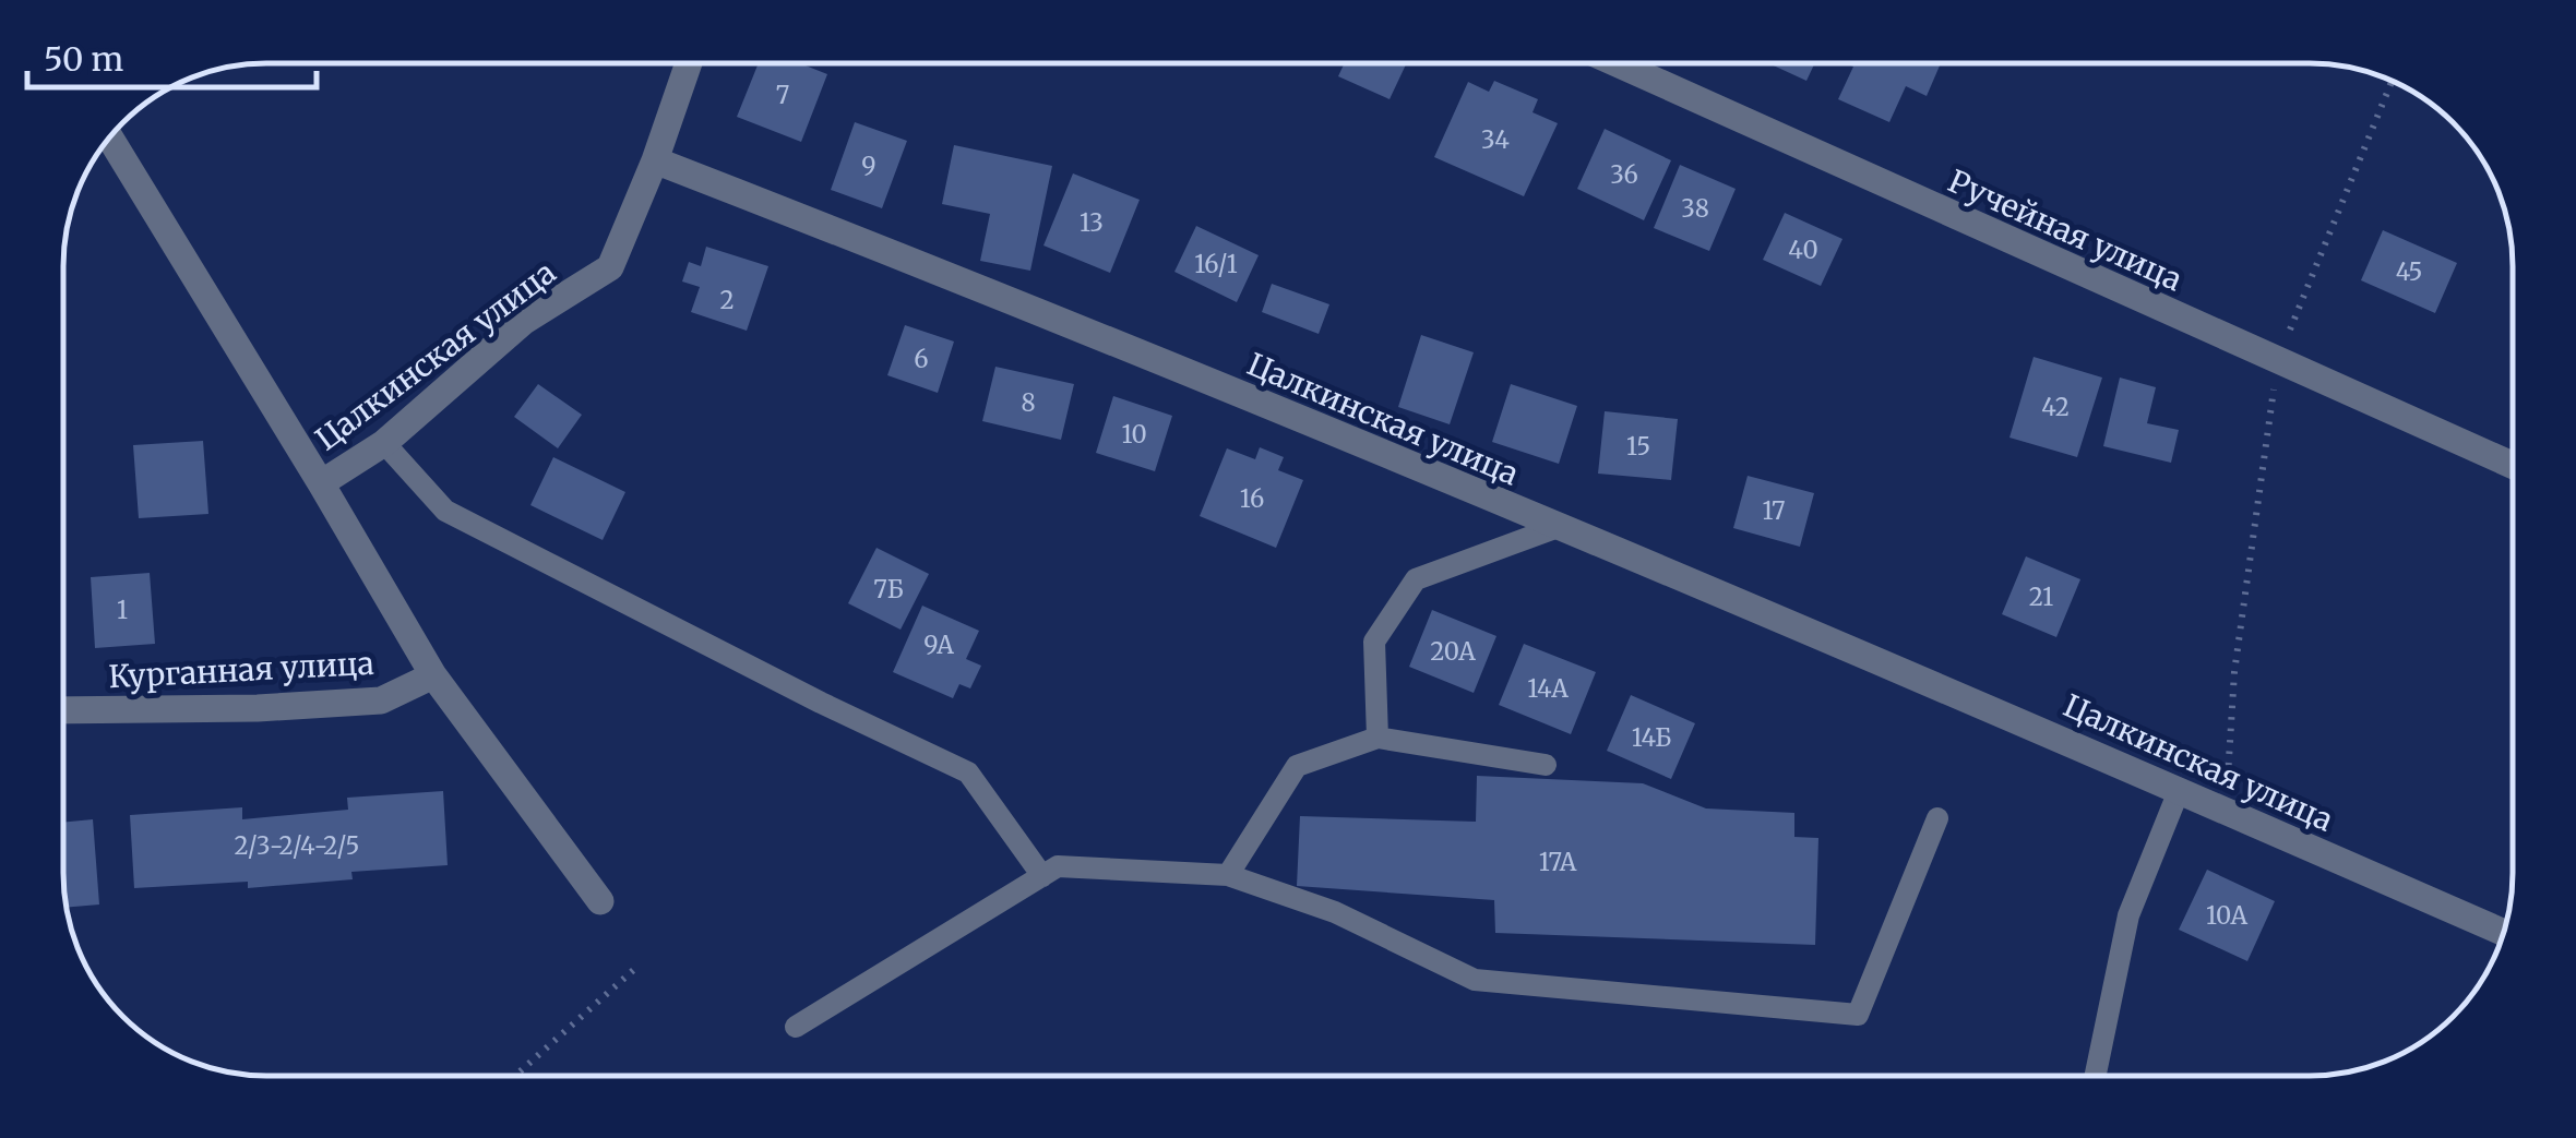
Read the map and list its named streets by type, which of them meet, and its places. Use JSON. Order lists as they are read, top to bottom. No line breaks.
{"streets":{"street":["Ручейная улица","Цалкинская улица","Курганная улица"]},"crossings":[["Цалкинская улица","Курганная улица"]],"house_numbers":["7","34","9","36","38","13","40","16/1","45","2","6","8","42","10","15","16","17","7Б","21","1","9А","20А","14А","14Б","2/3-2/4-2/5","17А","10А"],"scale_bar":"50 m"}
